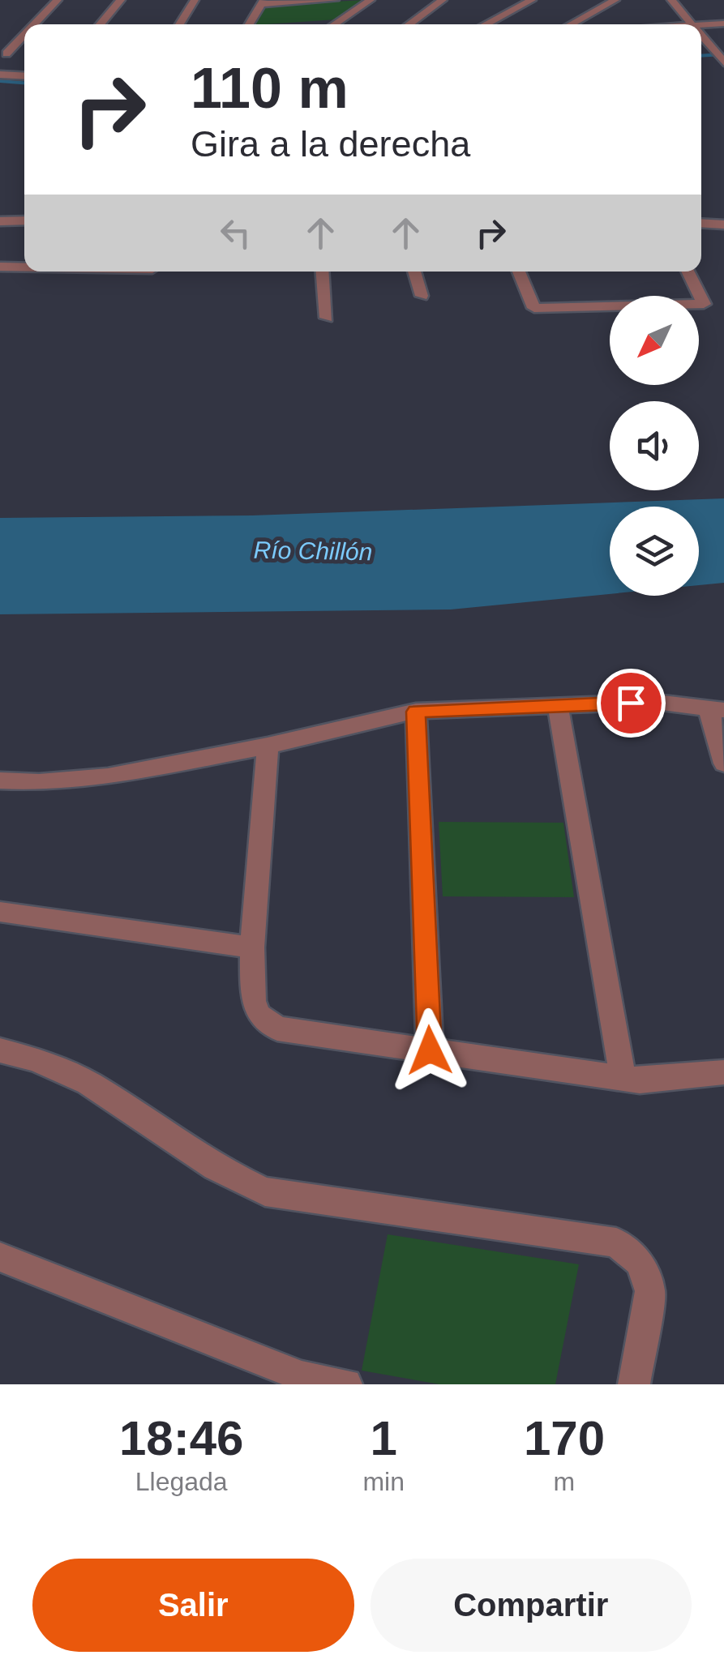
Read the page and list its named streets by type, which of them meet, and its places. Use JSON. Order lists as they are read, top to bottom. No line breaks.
{"water":["Río Chillón"],"north":"bottom left","page":{"turn":["110 m","Gira a la derecha"],"eta":["18:46","Llegada","1","min","170","m"],"buttons":["Salir","Compartir"]}}
